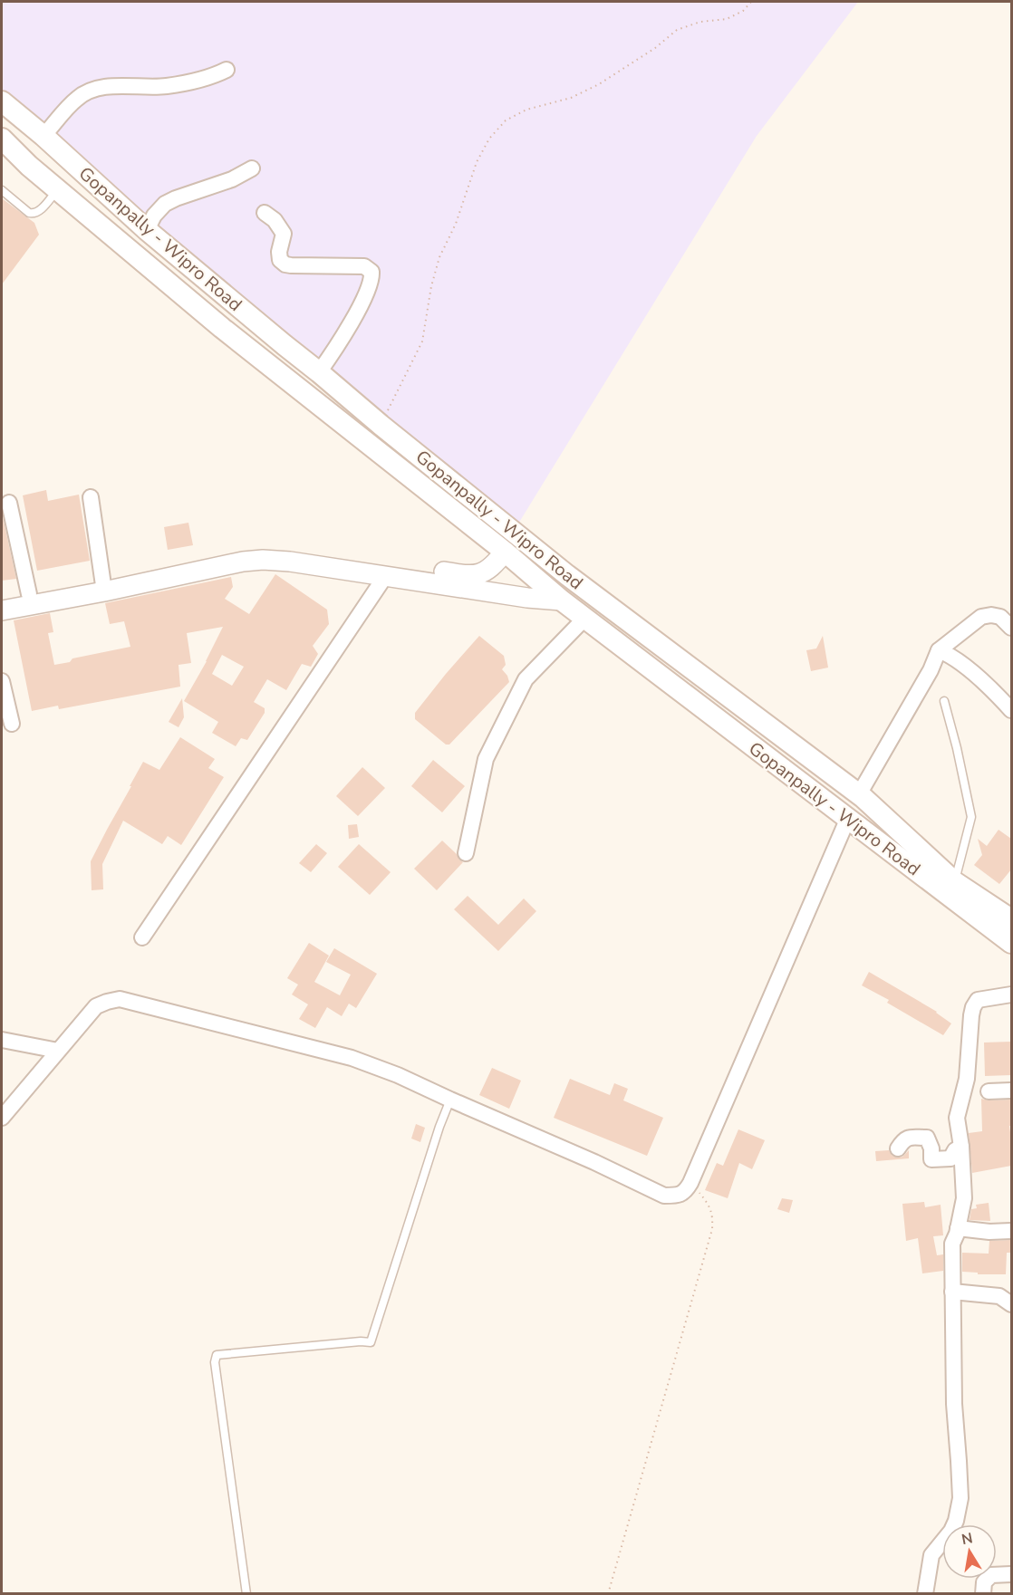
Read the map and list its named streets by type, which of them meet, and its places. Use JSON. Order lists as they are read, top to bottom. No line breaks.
{"streets":{"main road":["Gopanpally - Wipro Road"]},"north":"top"}
